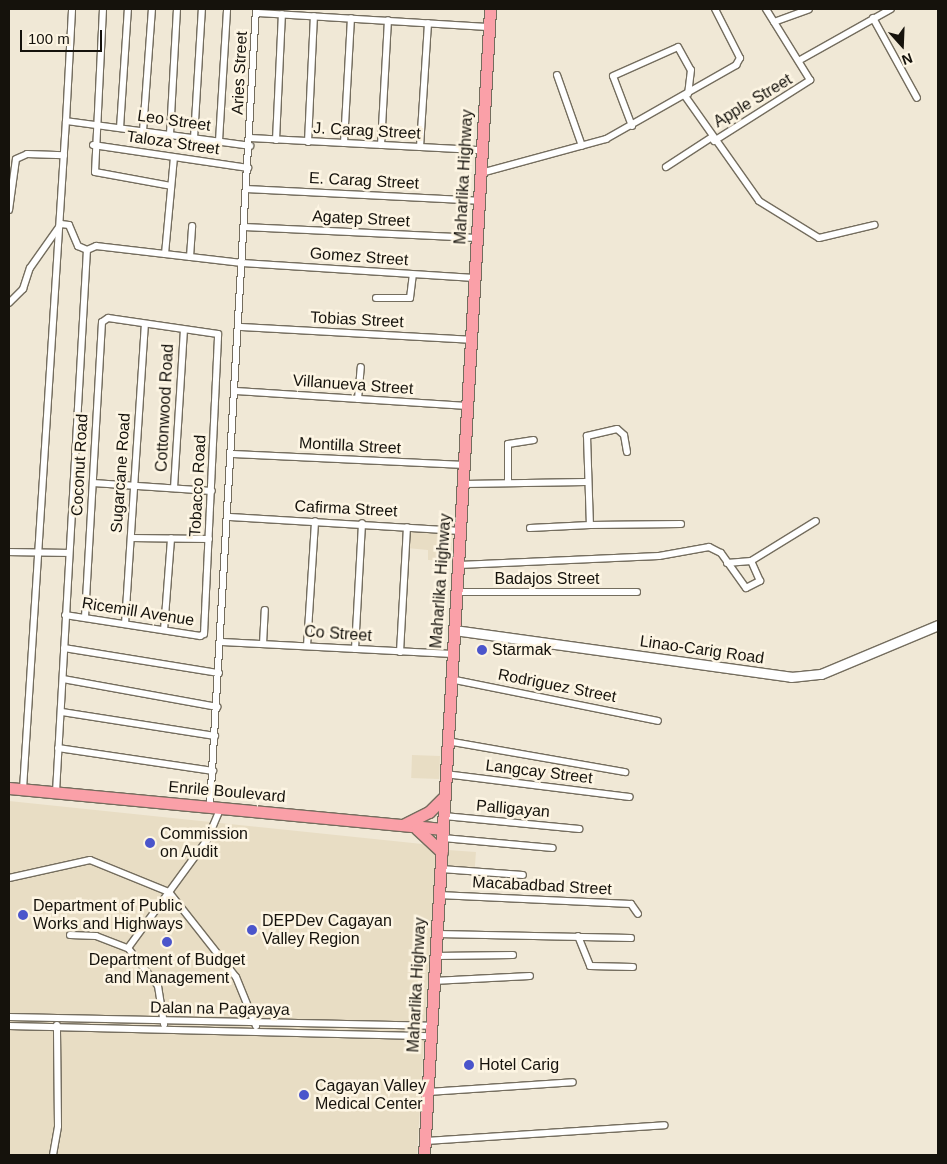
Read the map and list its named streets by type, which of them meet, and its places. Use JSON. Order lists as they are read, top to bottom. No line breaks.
{"streets":{"highway":["Maharlika Highway","Enrile Boulevard"],"main road":["Linao-Carig Road"],"street":["Aries Street","Apple Street","Leo Street","J. Carag Street","Taloza Street","E. Carag Street","Agatep Street","Gomez Street","Tobias Street","Villanueva Street","Cottonwood Road","Montilla Street","Coconut Road","Sugarcane Road","Tobacco Road","Cafirma Street","Badajos Street","Ricemill Avenue","Co Street","Rodriguez Street","Langcay Street","Palligayan","Macabadbad Street","Dalan na Pagayaya"]},"crossings":[["Aries Street","Leo Street"],["Aries Street","J. Carag Street"],["Aries Street","Taloza Street"],["Aries Street","E. Carag Street"],["Aries Street","Agatep Street"],["Aries Street","Gomez Street"],["Aries Street","Tobias Street"],["Aries Street","Villanueva Street"],["Aries Street","Montilla Street"],["Aries Street","Cafirma Street"],["Aries Street","Co Street"],["Aries Street","Enrile Boulevard"],["J. Carag Street","Maharlika Highway"],["Maharlika Highway","E. Carag Street"],["Maharlika Highway","Agatep Street"],["Maharlika Highway","Gomez Street"],["Maharlika Highway","Tobias Street"],["Maharlika Highway","Villanueva Street"],["Maharlika Highway","Montilla Street"],["Maharlika Highway","Cafirma Street"],["Maharlika Highway","Badajos Street"],["Maharlika Highway","Co Street"],["Maharlika Highway","Linao-Carig Road"],["Maharlika Highway","Rodriguez Street"],["Maharlika Highway","Langcay Street"],["Maharlika Highway","Enrile Boulevard"],["Maharlika Highway","Palligayan"],["Maharlika Highway","Macabadbad Street"],["Maharlika Highway","Dalan na Pagayaya"],["Cottonwood Road","Tobacco Road"],["Coconut Road","Sugarcane Road"],["Coconut Road","Ricemill Avenue"],["Sugarcane Road","Ricemill Avenue"],["Tobacco Road","Ricemill Avenue"]],"places":["Starmak","Commission on Audit","Department of Public Works and Highways","DEPDev Cagayan Valley Region","Department of Budget and Management","Hotel Carig","Cagayan Valley Medical Center"],"scale_bar":"100 m","north":"bottom"}
